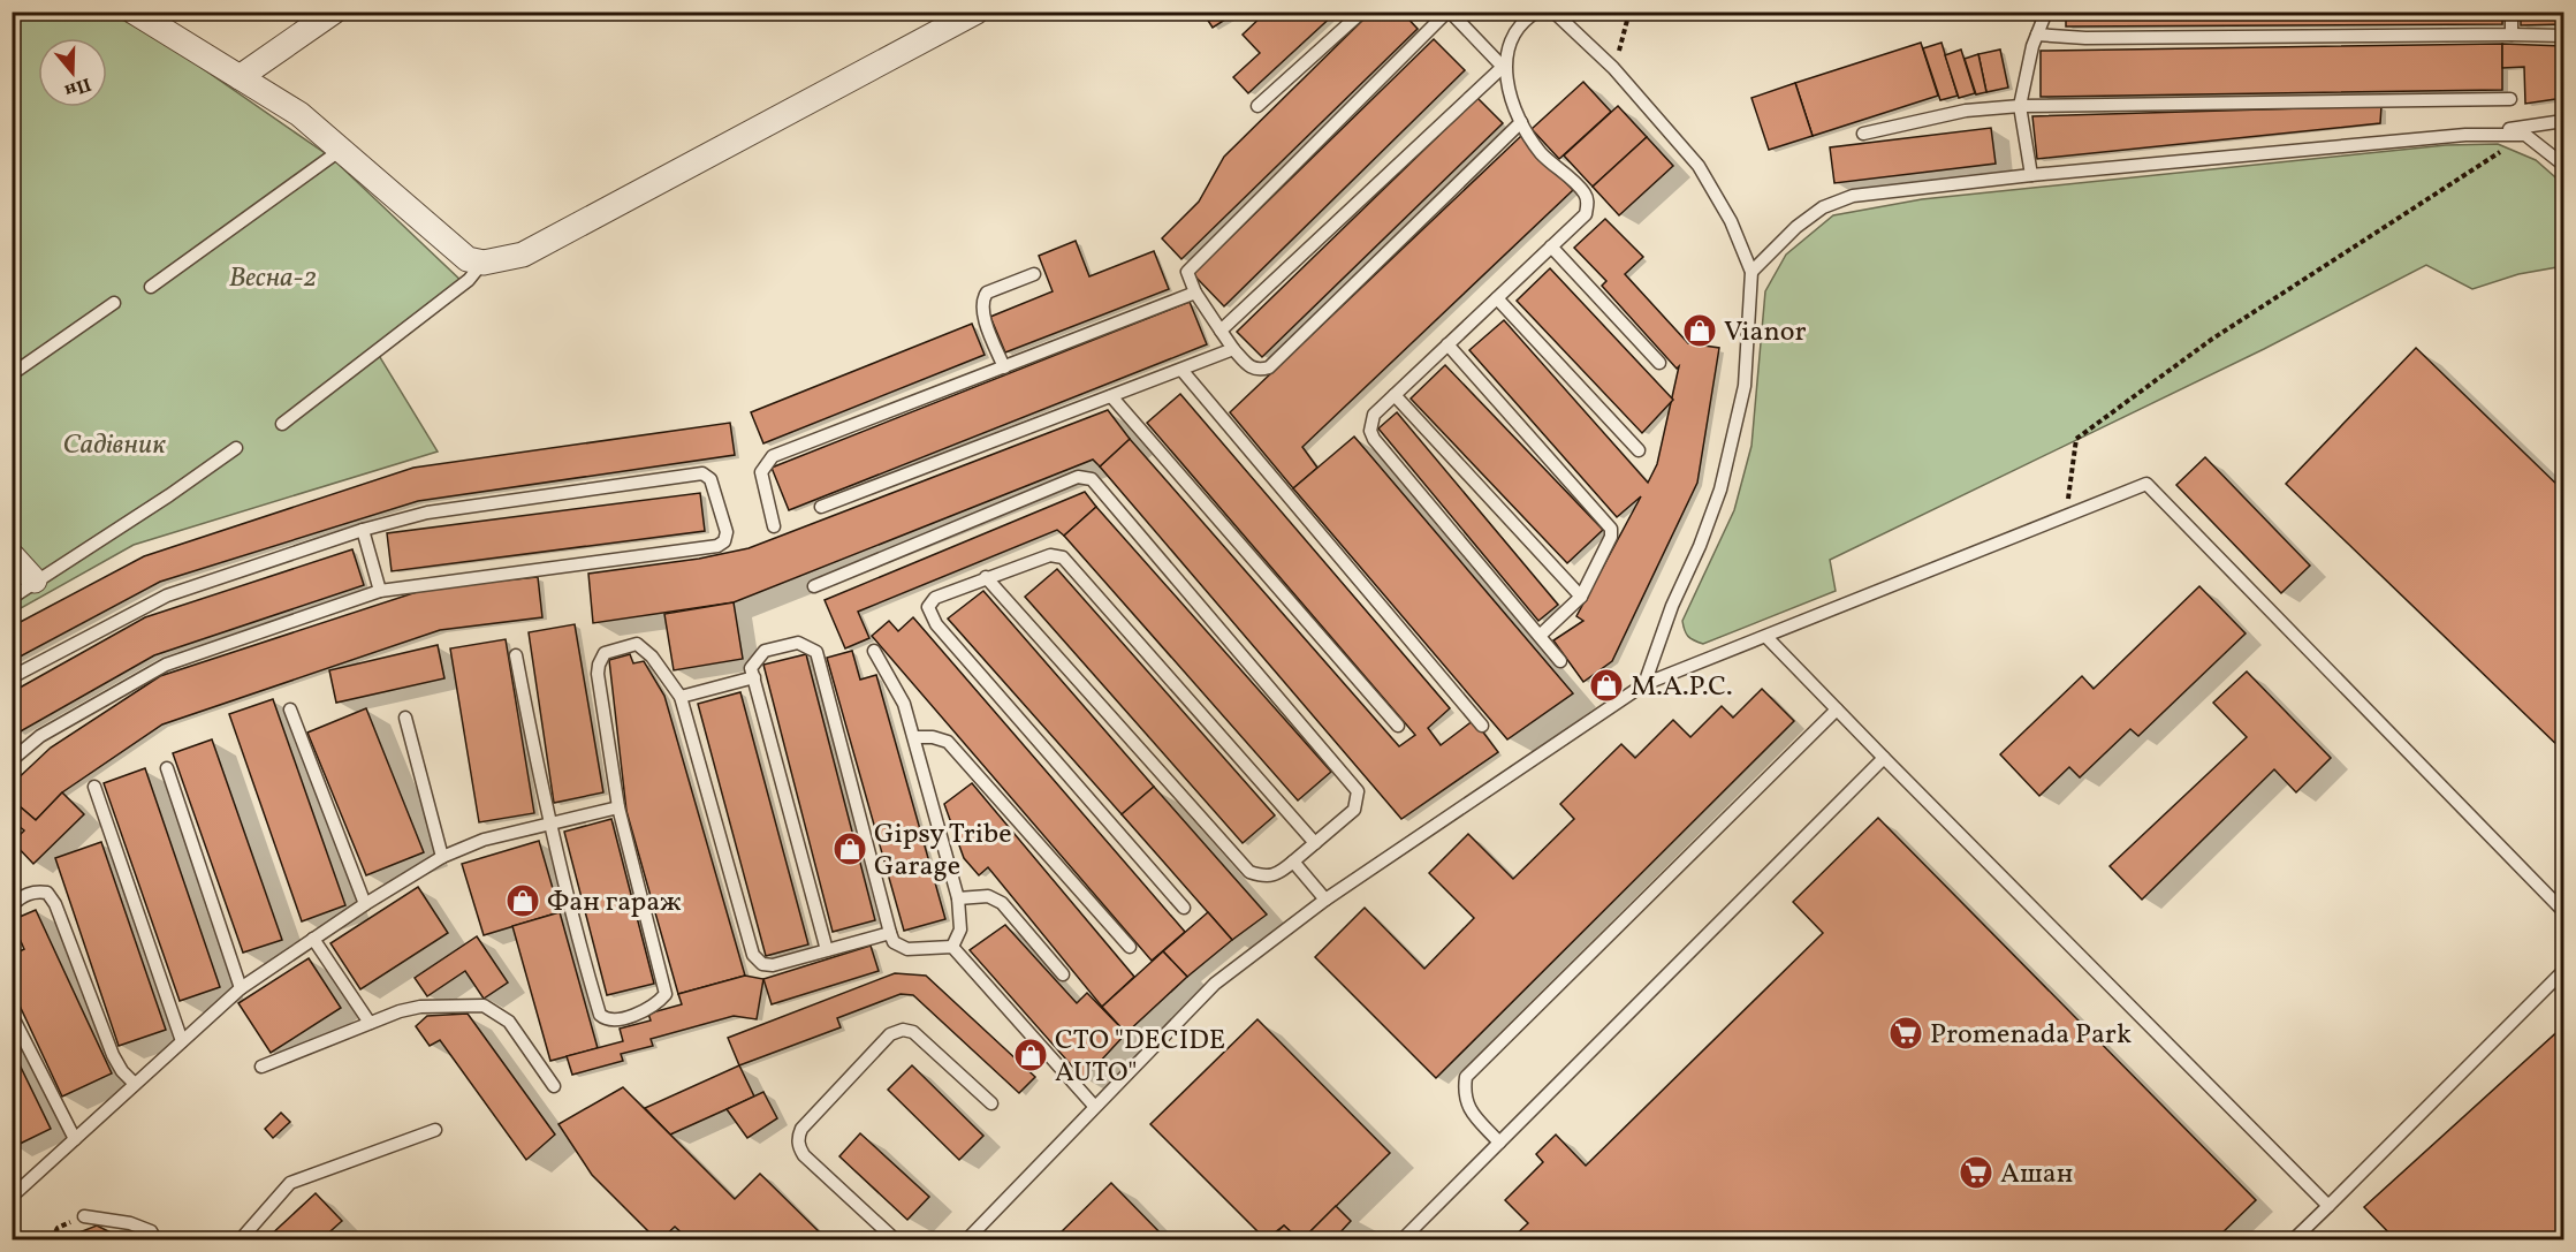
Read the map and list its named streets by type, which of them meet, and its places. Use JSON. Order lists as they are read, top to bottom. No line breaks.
{"parks":["Весна-2","Садівник"],"places":{"shop":["Vianor","М.А.Р.С.","Gipsy Tribe Garage","Фан гараж","СТО \"DECIDE AUTO\""],"supermarket":["Promenada Park","Ашан"]},"north":"bottom"}
